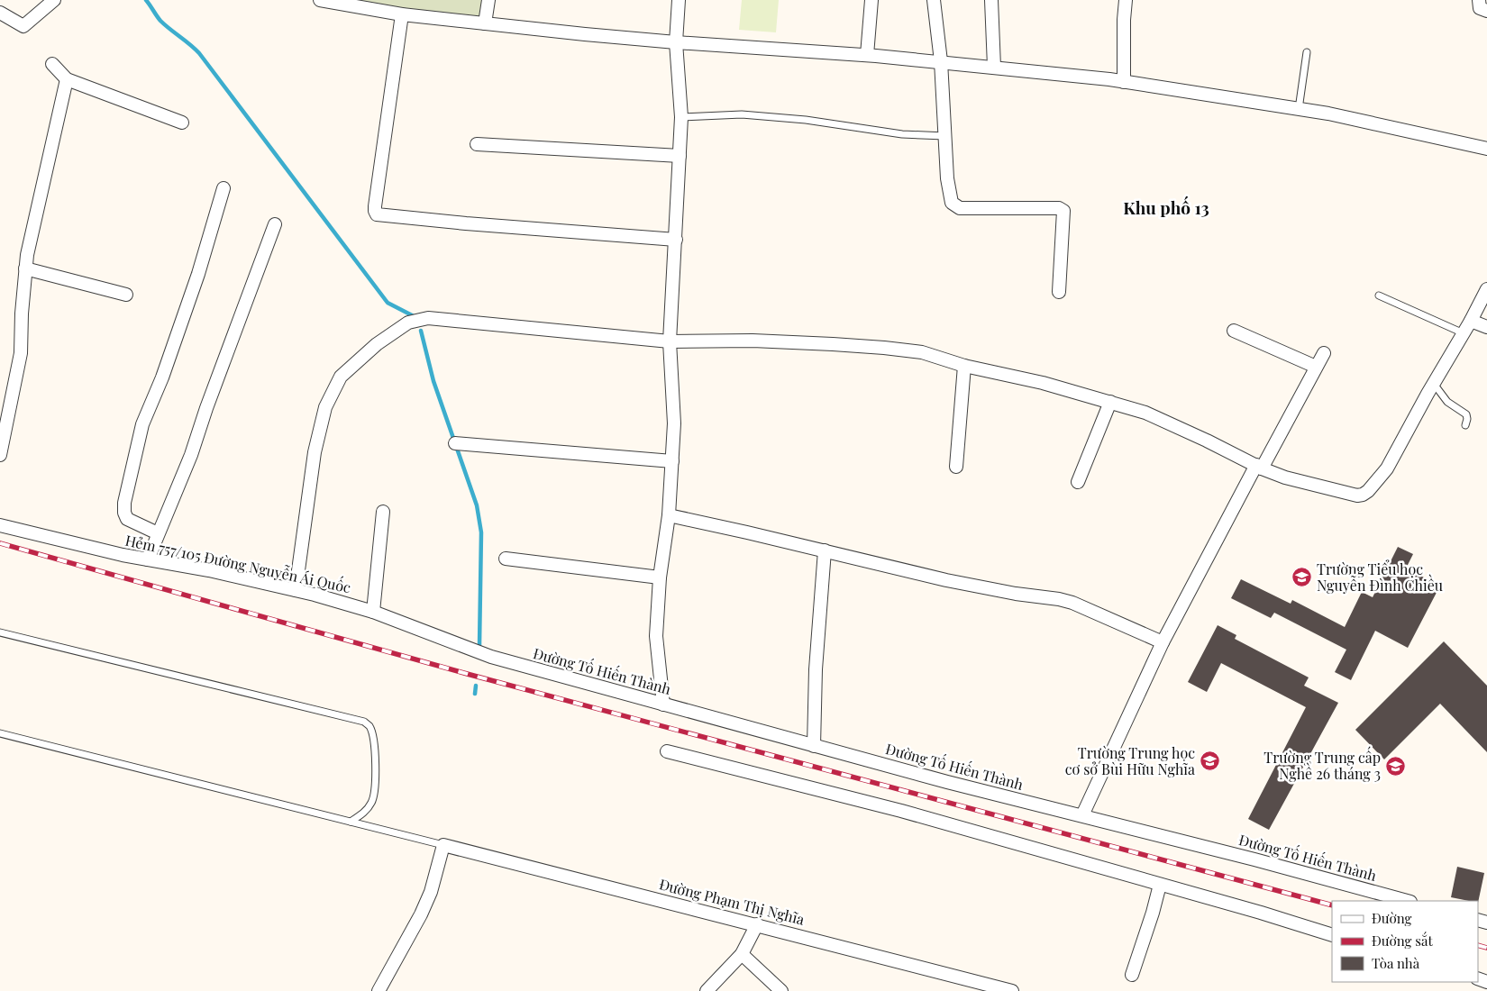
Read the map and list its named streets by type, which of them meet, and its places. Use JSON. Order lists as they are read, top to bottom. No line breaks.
{"streets":{"street":["Hẻm 757/105 Đường Nguyễn Ái Quốc","Đường Tố Hiến Thành","Đường Phạm Thị Nghĩa"]},"crossings":[["Hẻm 757/105 Đường Nguyễn Ái Quốc","Đường Tố Hiến Thành"]],"districts":["Khu phố 13"],"places":{"school or university":["Trường Tiểu học Nguyễn Đình Chiều","Trường Trung học cơ sở Bùi Hữu Nghĩa","Trường Trung cấp Nghề 26 tháng 3"]},"legend":["Đường","Đường sắt","Tòa nhà"]}
